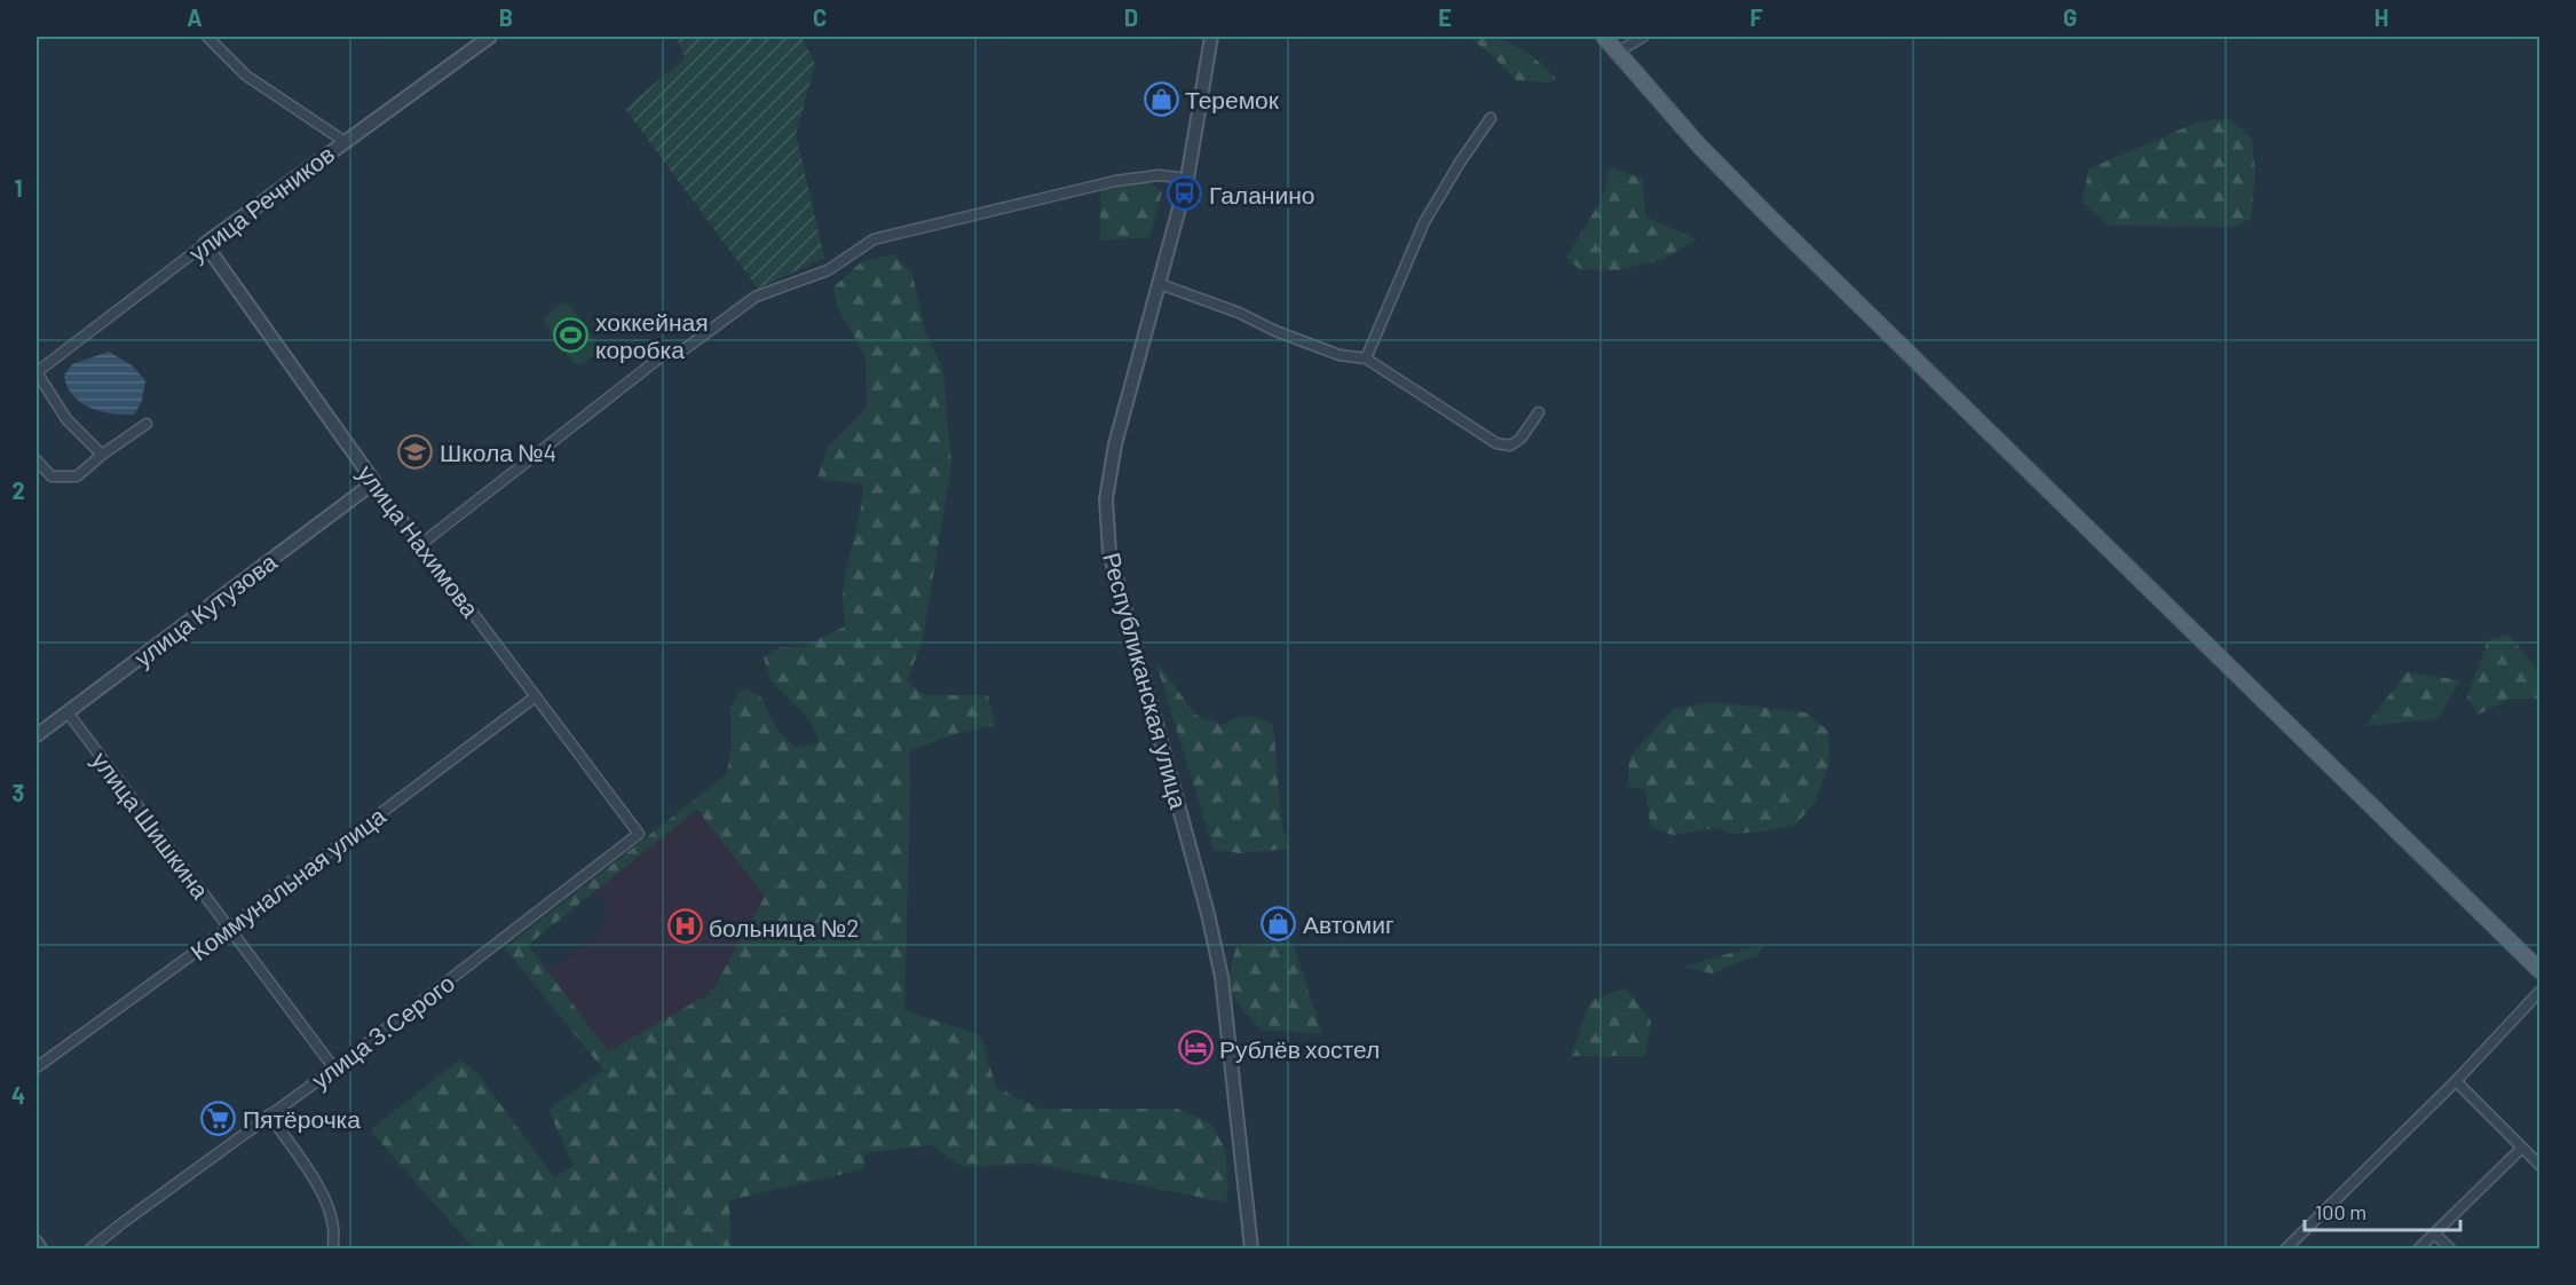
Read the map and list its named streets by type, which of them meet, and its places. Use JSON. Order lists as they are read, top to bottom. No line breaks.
{"streets":{"street":["улица Речников","улица Нахимова","улица Кутузова","Республиканская улица","улица Шишкина","Коммунальная улица","улица З.Серого"]},"crossings":[["улица Речников","улица Нахимова"],["улица Нахимова","улица Кутузова"],["улица Нахимова","Коммунальная улица"],["улица Нахимова","улица З.Серого"],["улица Кутузова","улица Шишкина"],["улица Шишкина","Коммунальная улица"],["улица Шишкина","улица З.Серого"]],"places":{"shop":["Теремок","Автомиг"],"bus stop":["Галанино"],"sports":["хоккейная коробка"],"school or university":["Школа №4"],"hospital":["больница №2"],"hotel":["Рублёв хостел"],"supermarket":["Пятёрочка"]},"scale_bar":"100 m","grid":{"columns":["A","B","C","D","E","F","G","H"],"rows":["1","2","3","4"]}}
